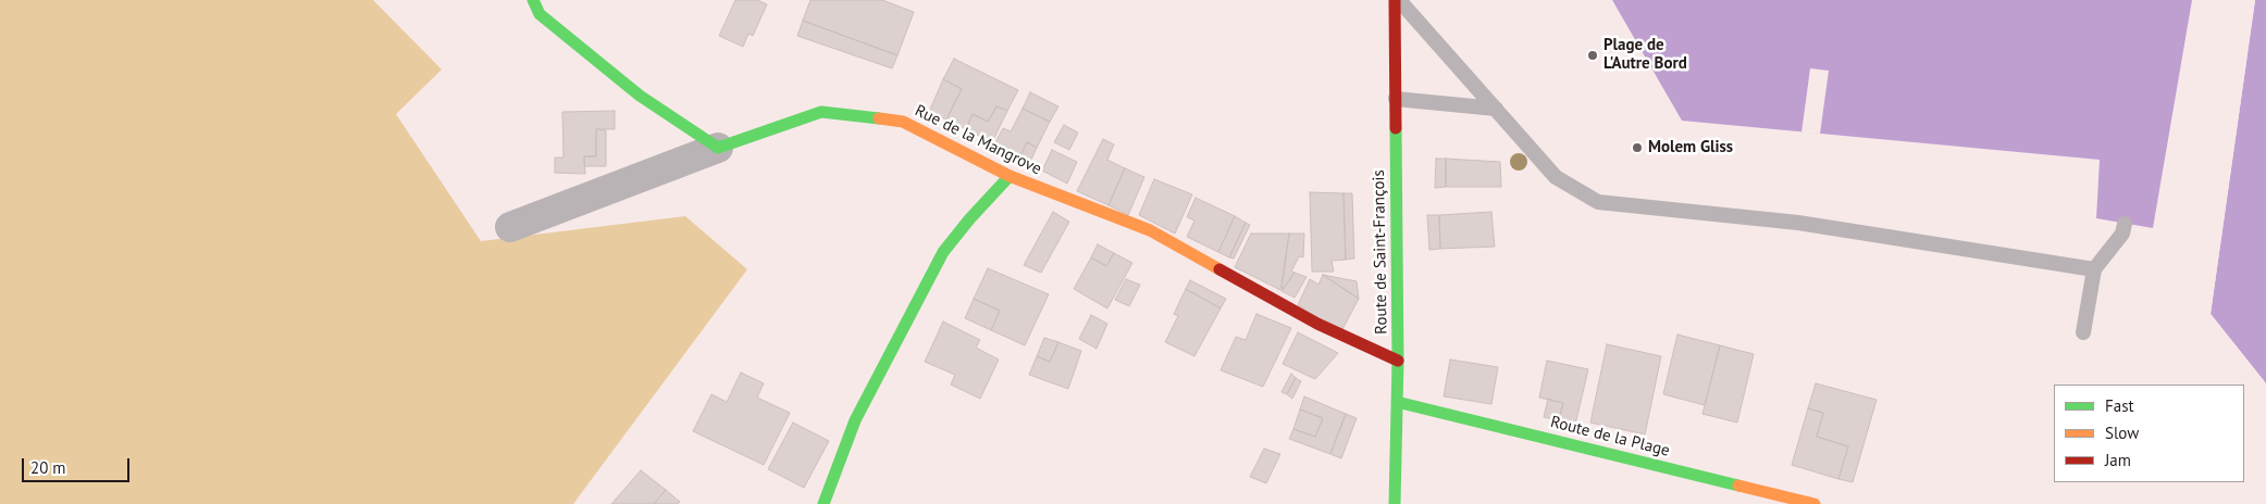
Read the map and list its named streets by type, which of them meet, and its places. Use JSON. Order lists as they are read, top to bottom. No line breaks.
{"streets":{"street":["Rue de la Mangrove","Route de Saint-François","Route de la Plage"]},"crossings":[["Rue de la Mangrove","Route de Saint-François"],["Route de Saint-François","Route de la Plage"]],"places":["Plage de L'Autre Bord","Molem Gliss"],"legend":["Fast","Slow","Jam"],"scale_bar":"20 m"}
